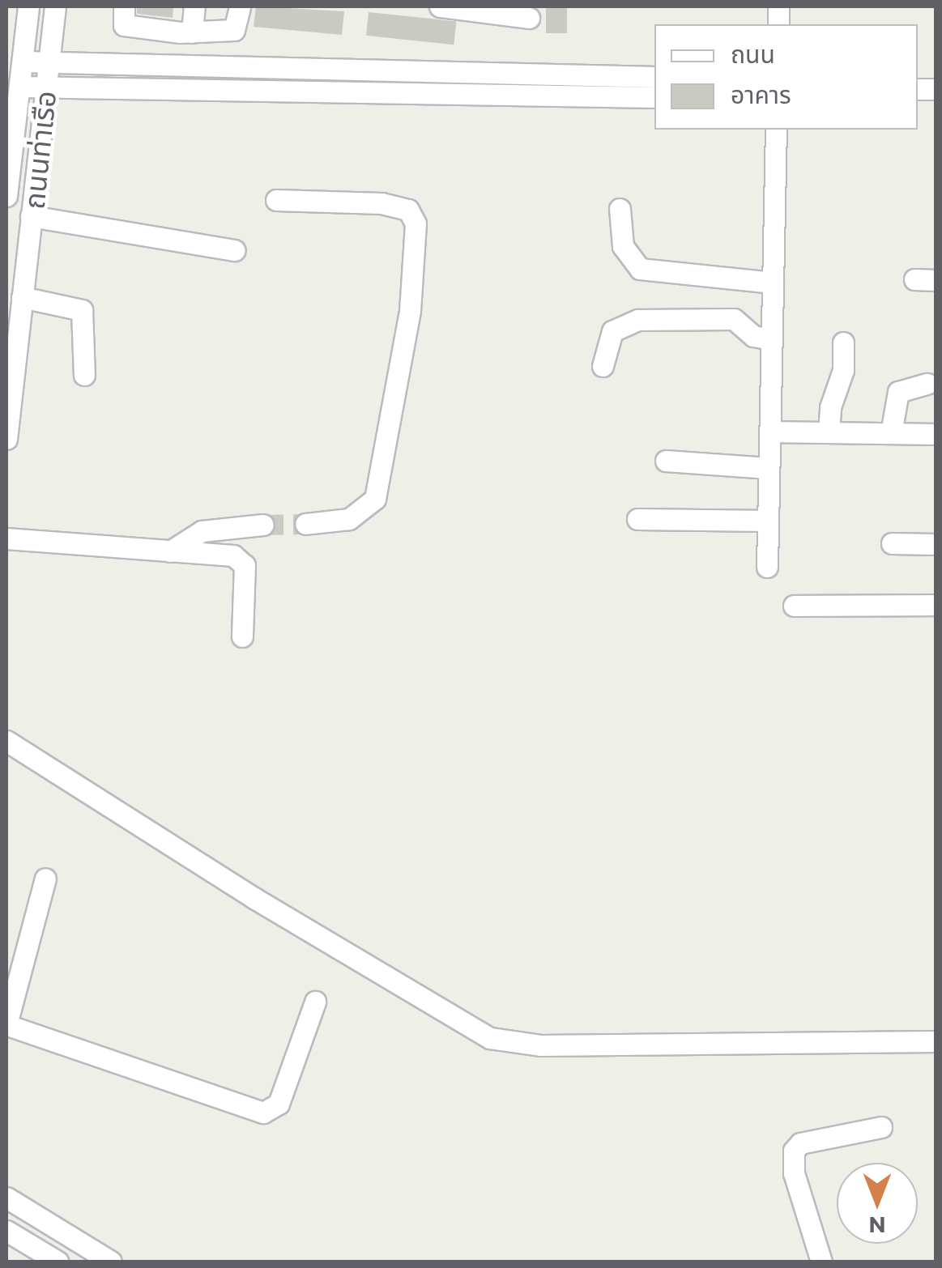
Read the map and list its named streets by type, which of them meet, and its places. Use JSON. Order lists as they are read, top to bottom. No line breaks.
{"streets":{"street":["ถนนท่าเรือ"]},"legend":["ถนน","อาคาร"],"north":"bottom"}
